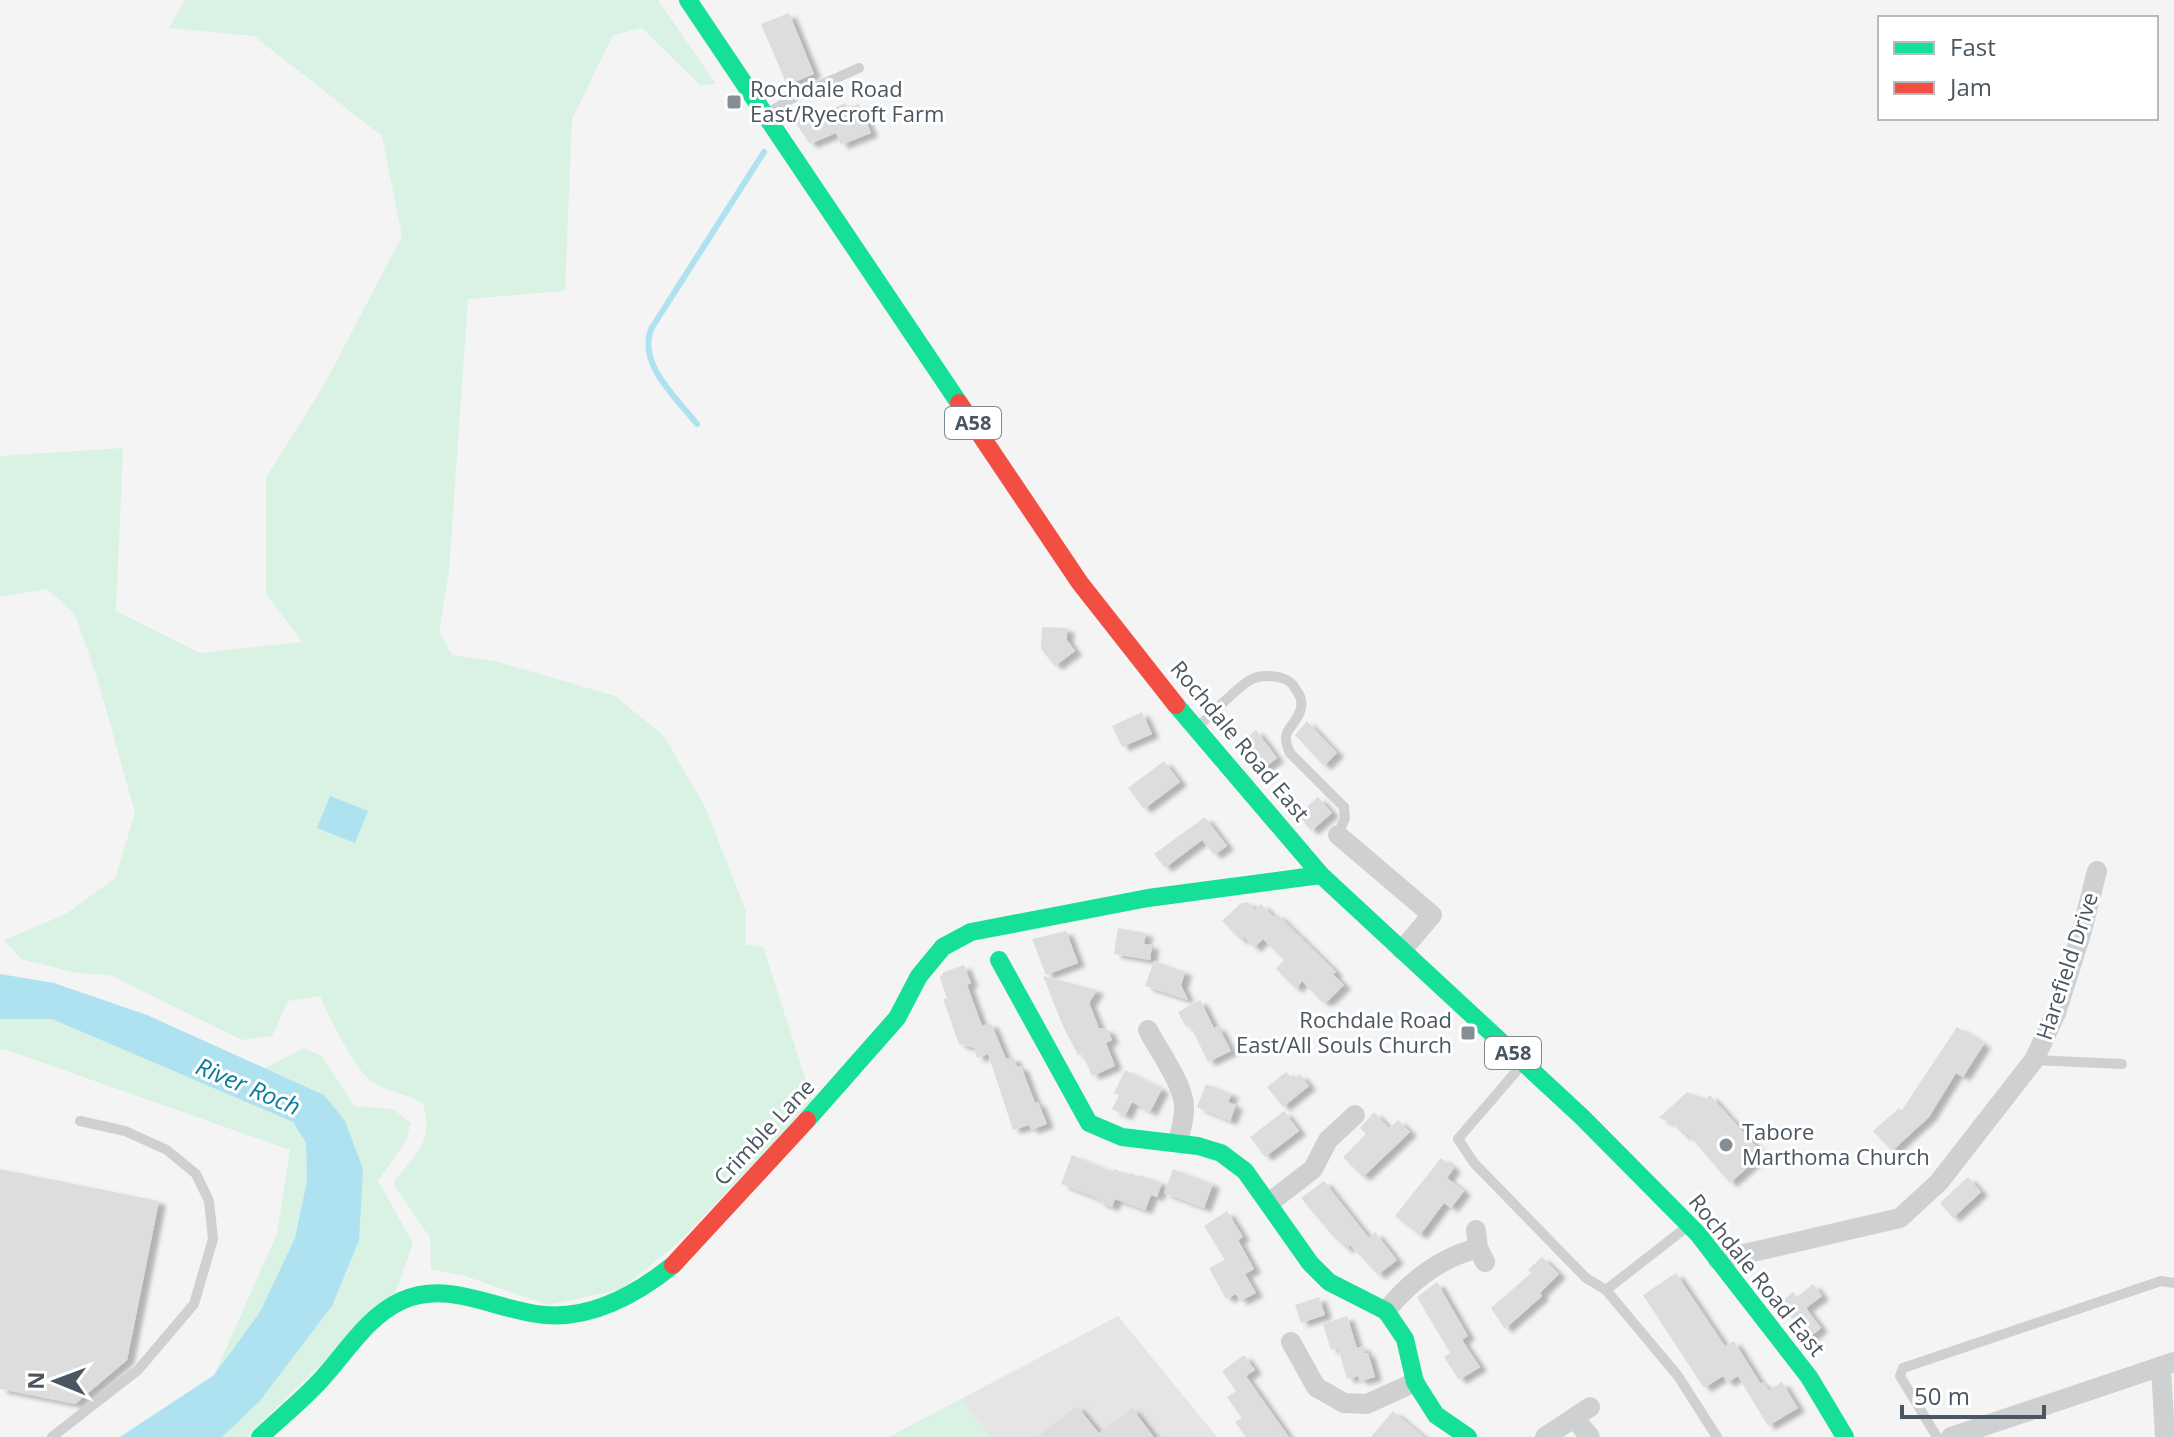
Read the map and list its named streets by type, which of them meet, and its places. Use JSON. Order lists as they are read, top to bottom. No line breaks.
{"streets":{"main road":["A58","Rochdale Road East","Crimble Lane"],"street":["Harefield Drive"]},"crossings":[["Rochdale Road East","Harefield Drive"],["Rochdale Road East","Crimble Lane"]],"water":["River Roch"],"places":{"transit":["Rochdale Road East/Ryecroft Farm","Rochdale Road East/All Souls Church"],"other":["Tabore Marthoma Church"]},"legend":["Fast","Jam"],"scale_bar":"50 m","north":"left"}
